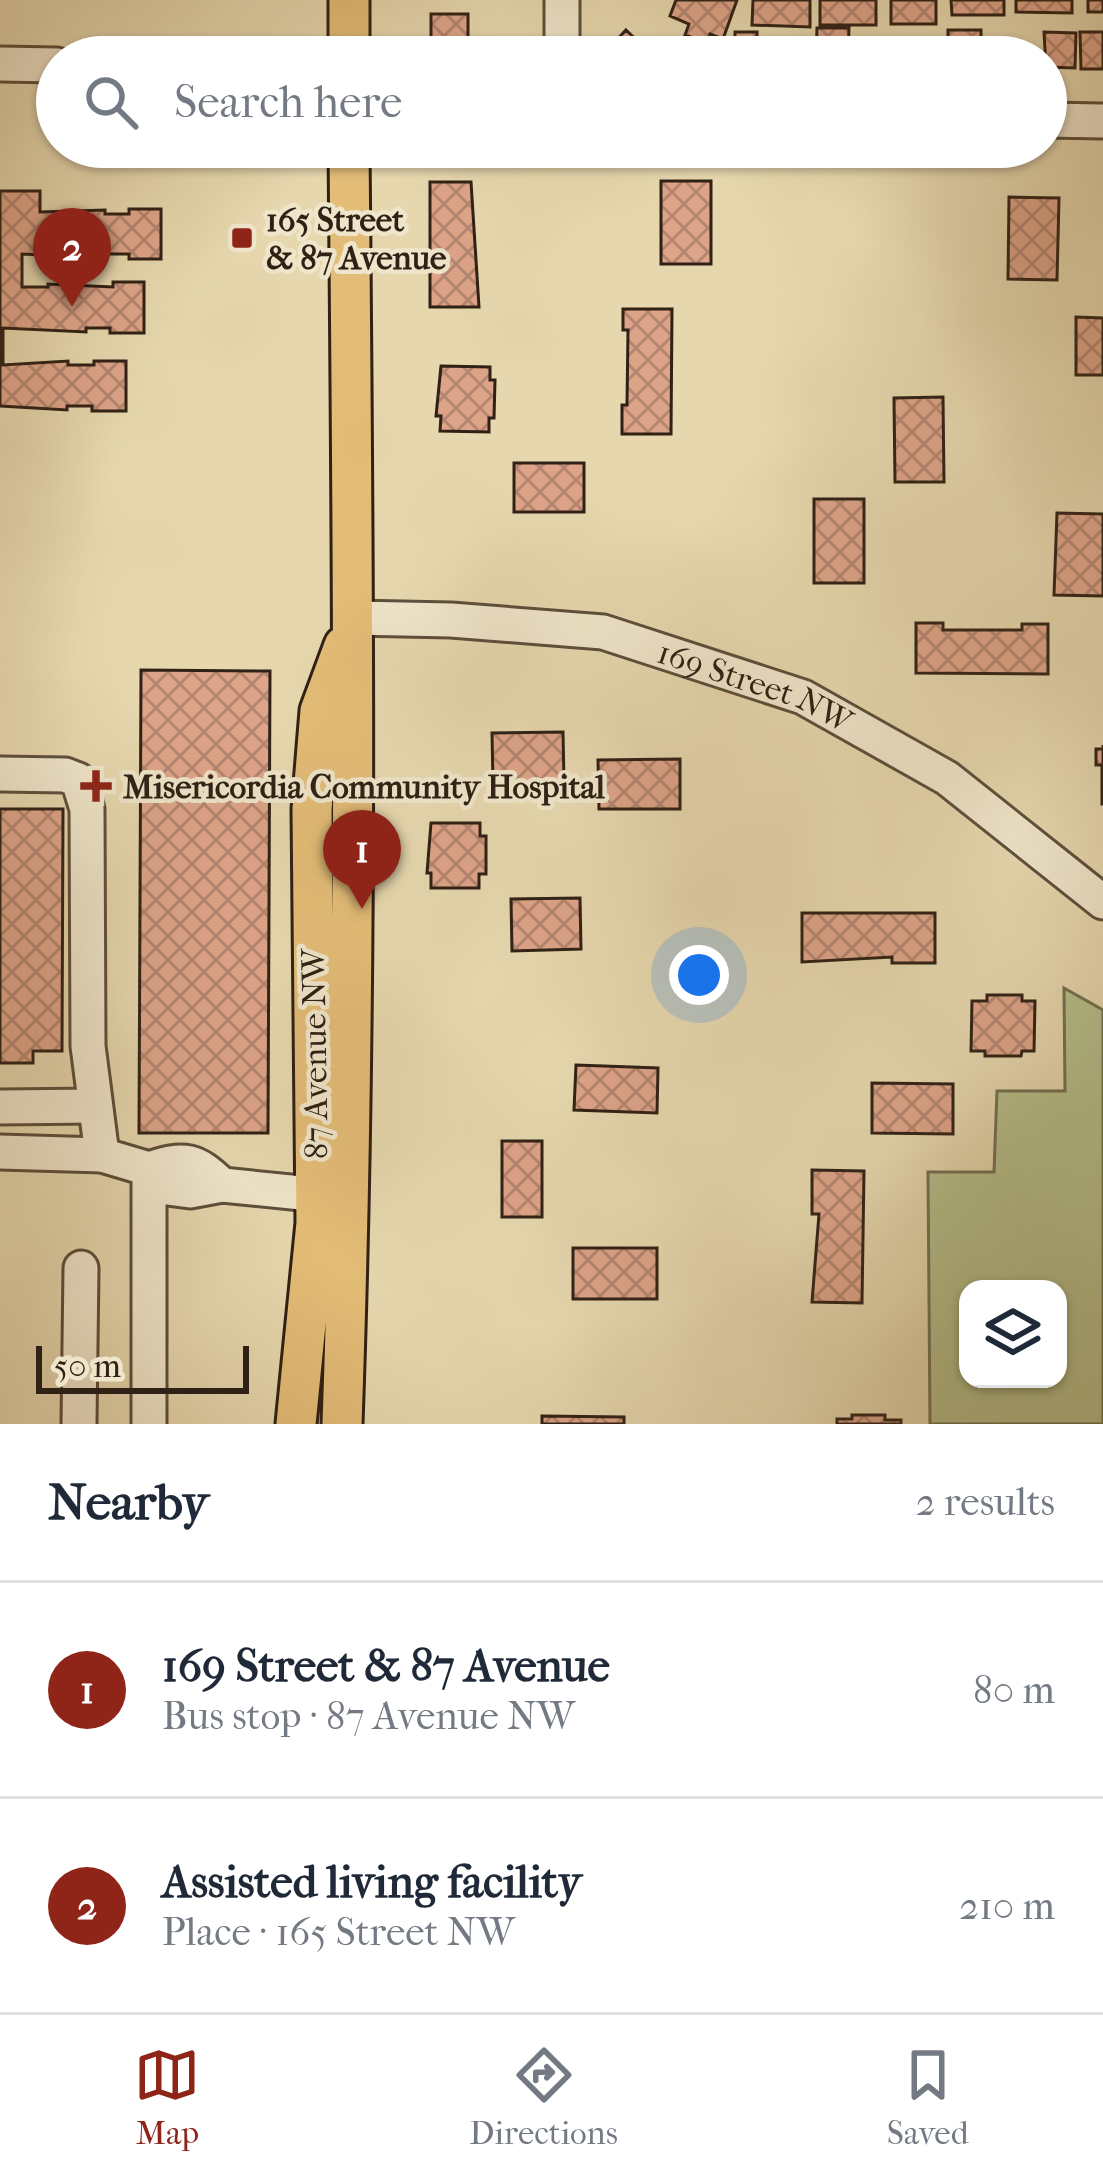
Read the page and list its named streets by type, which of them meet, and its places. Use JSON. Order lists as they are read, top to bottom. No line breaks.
{"streets":{"main road":["87 Avenue NW"],"street":["169 Street NW"]},"crossings":[["169 Street NW","87 Avenue NW"]],"places":{"transit":["165 Street & 87 Avenue"],"health":["Misericordia Community Hospital"]},"scale_bar":"50 m","page":{"search":"Search here","pins":["2","1"],"scale":"50 m","heading":["Nearby","2 results"],"list":[{"mark":"1","name":"169 Street & 87 Avenue","note":"Bus stop · 87 Avenue NW","value":"80 m"},{"mark":"2","name":"Assisted living facility","note":"Place · 165 Street NW","value":"210 m"}],"nav":["Map","Directions","Saved"]}}
